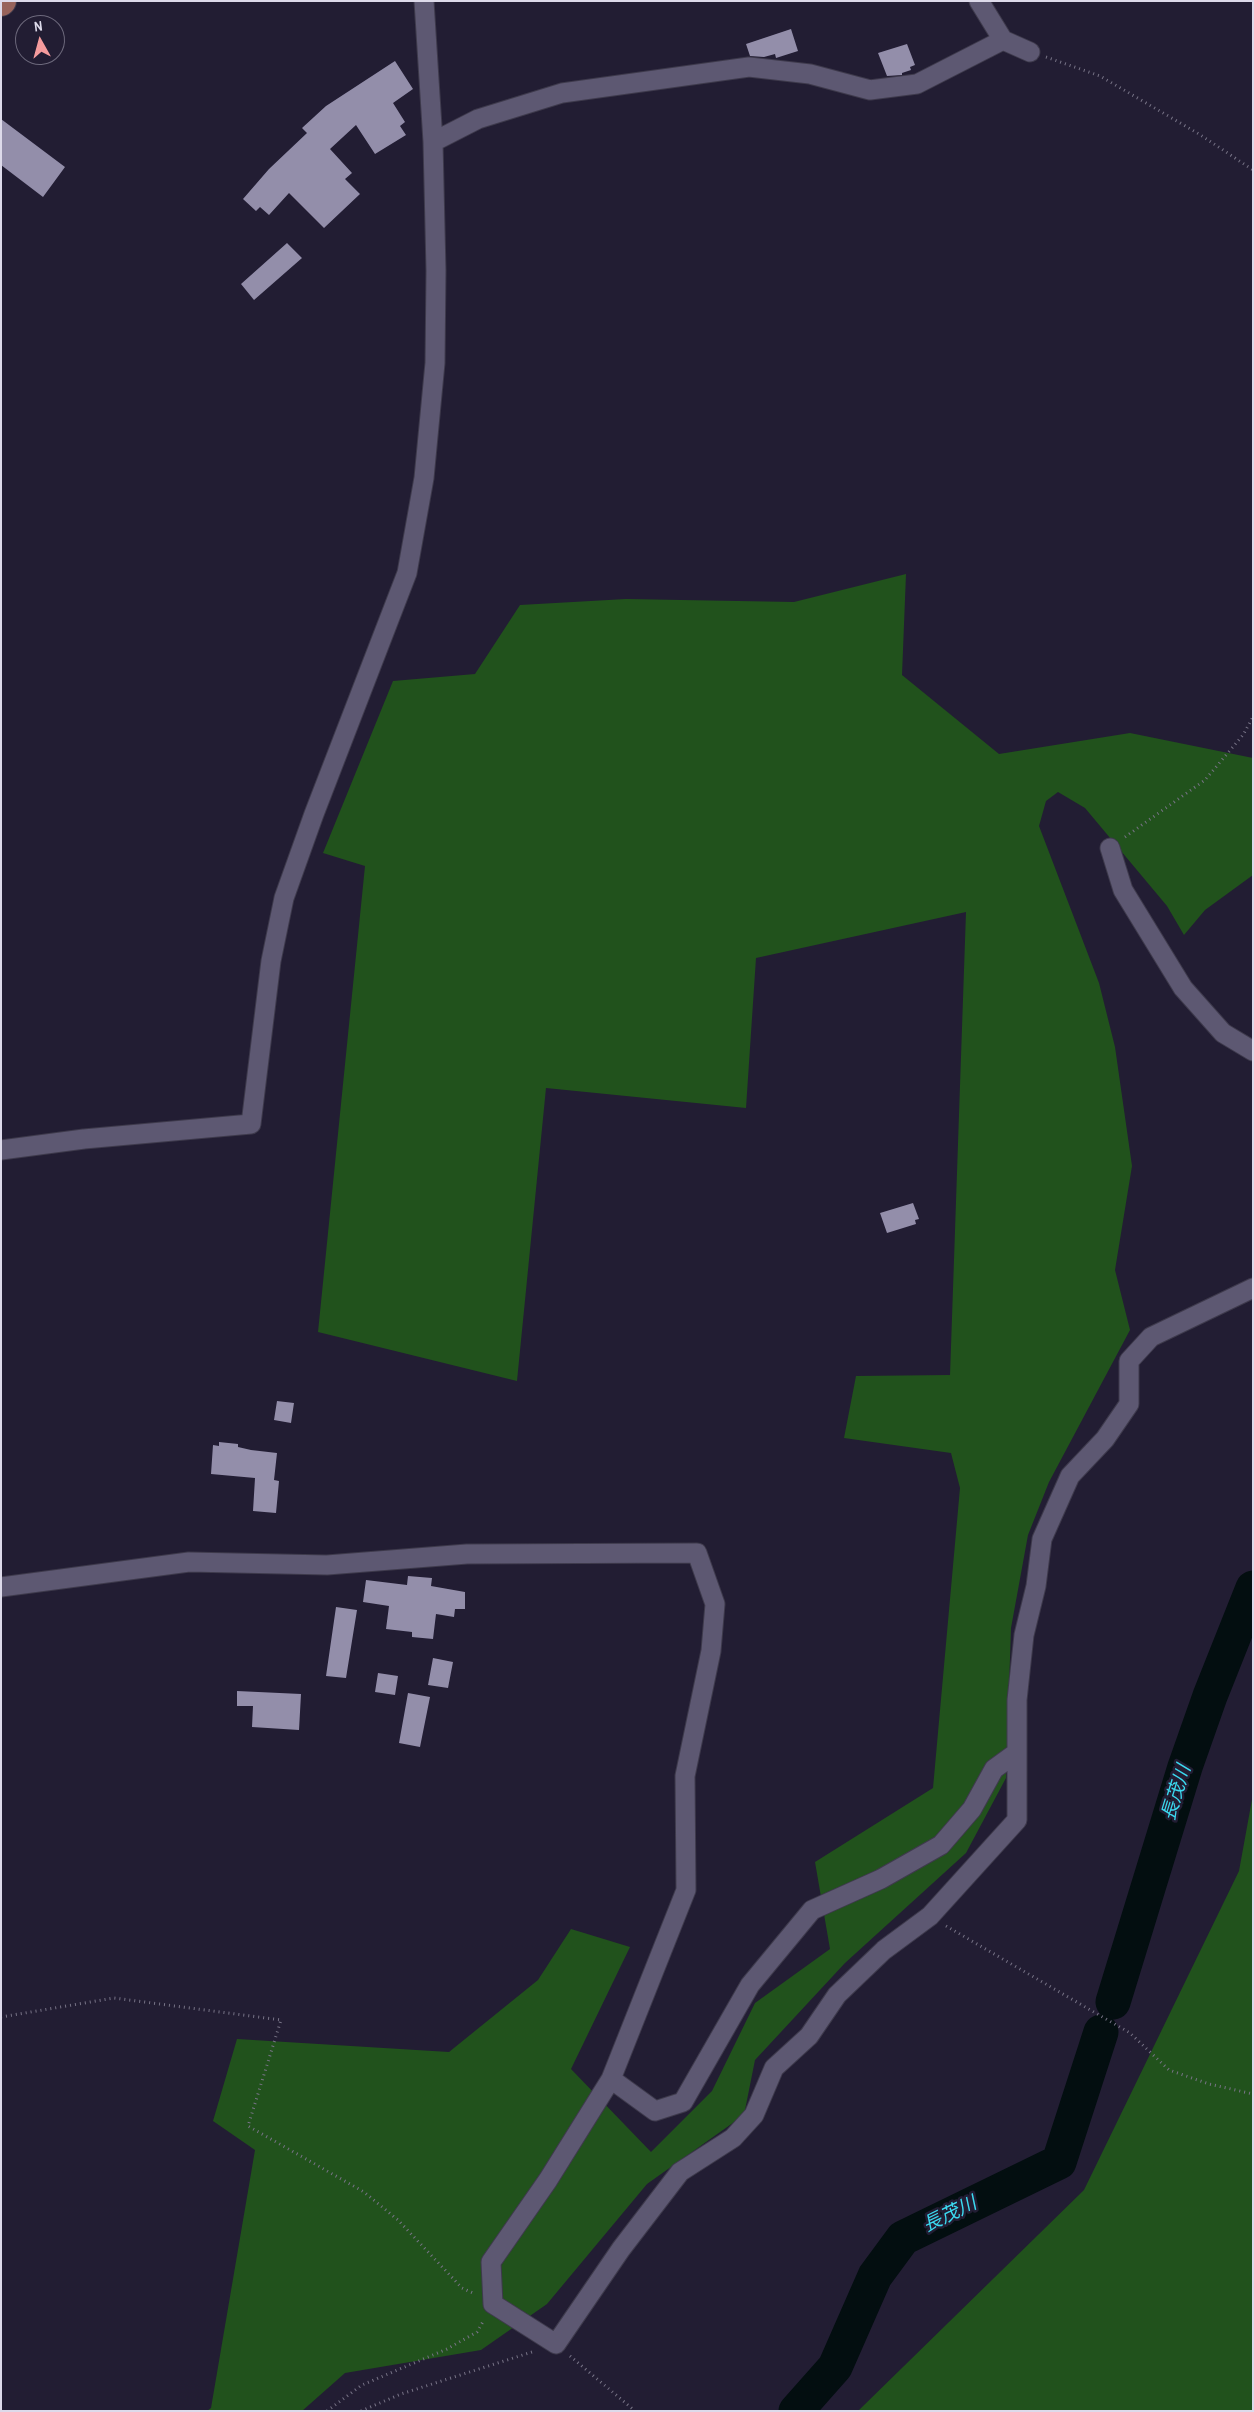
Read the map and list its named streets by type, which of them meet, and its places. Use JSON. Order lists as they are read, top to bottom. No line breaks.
{"water":["長茂川"],"north":"top"}
